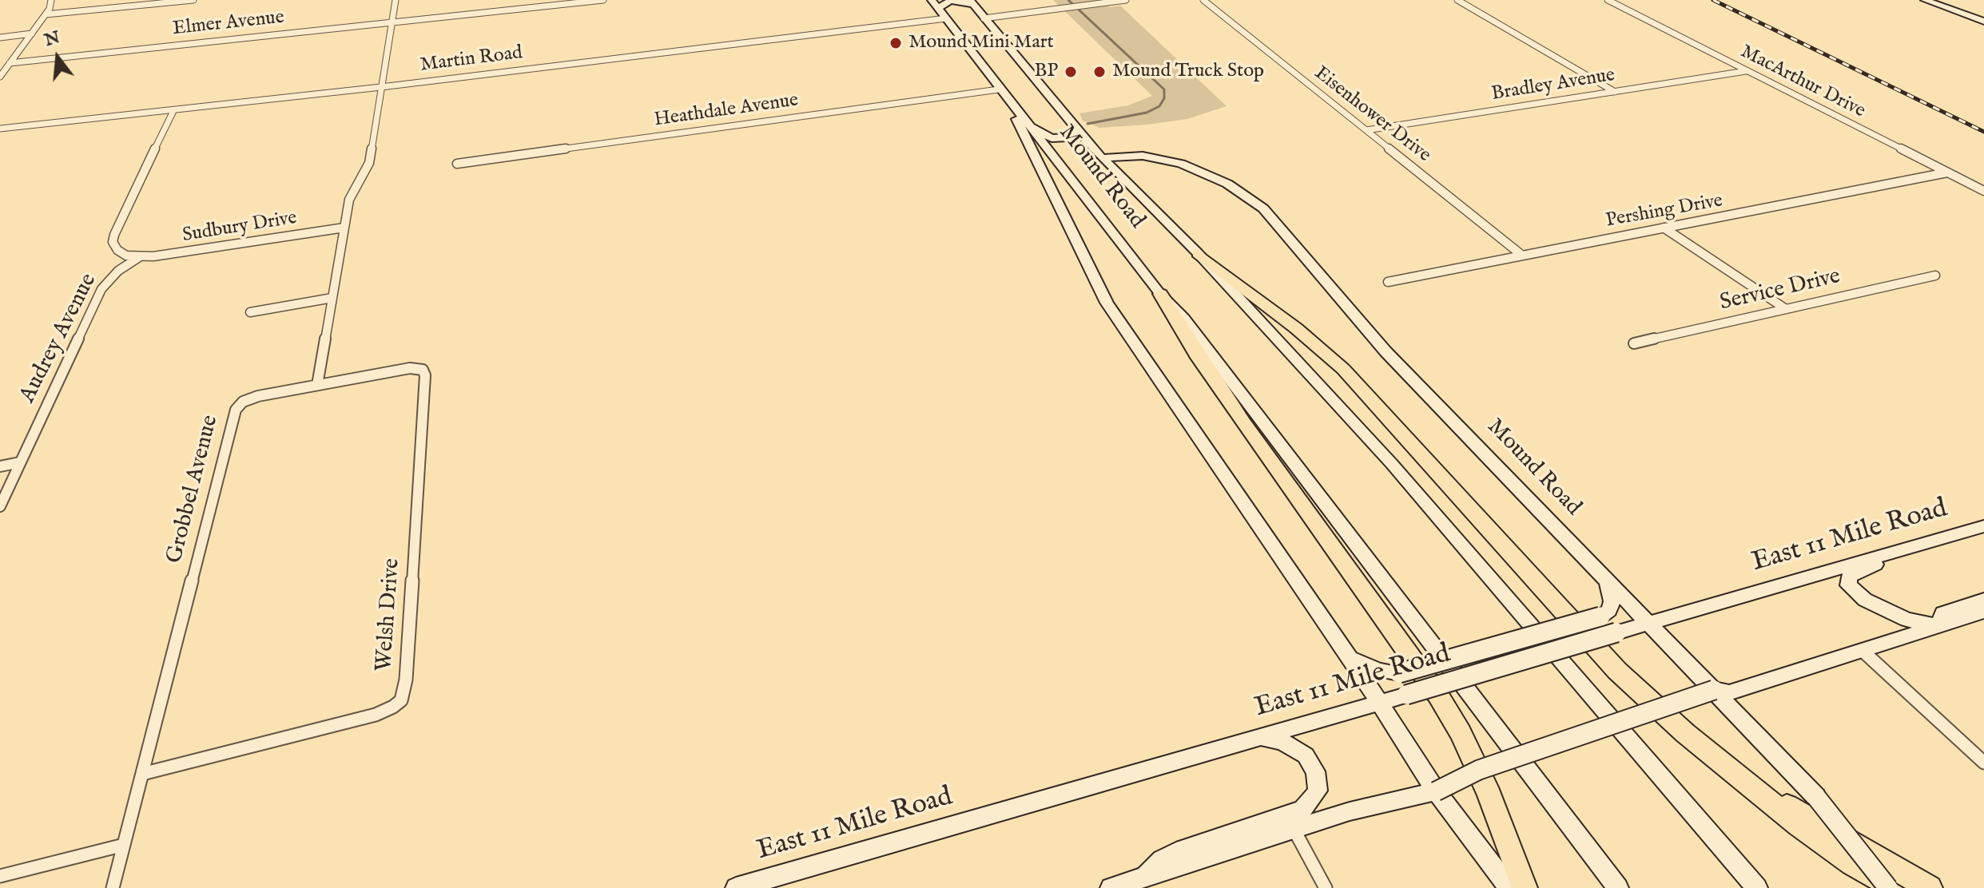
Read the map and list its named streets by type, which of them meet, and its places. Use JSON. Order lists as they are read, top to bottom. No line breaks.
{"streets":{"main road":["Mound Road","East 11 Mile Road"],"street":["Elmer Avenue","Martin Road","MacArthur Drive","Bradley Avenue","Heathdale Avenue","Eisenhower Drive","Pershing Drive","Sudbury Drive","Service Drive","Audrey Avenue","Grobbel Avenue","Welsh Drive"]},"crossings":[["Martin Road","Mound Road"],["MacArthur Drive","Bradley Avenue"],["MacArthur Drive","Pershing Drive"],["Bradley Avenue","Eisenhower Drive"],["Heathdale Avenue","Mound Road"],["Eisenhower Drive","Pershing Drive"],["Mound Road","East 11 Mile Road"],["Sudbury Drive","Audrey Avenue"],["Grobbel Avenue","Welsh Drive"]],"places":["Mound Mini Mart","BP","Mound Truck Stop"],"north":"top"}
